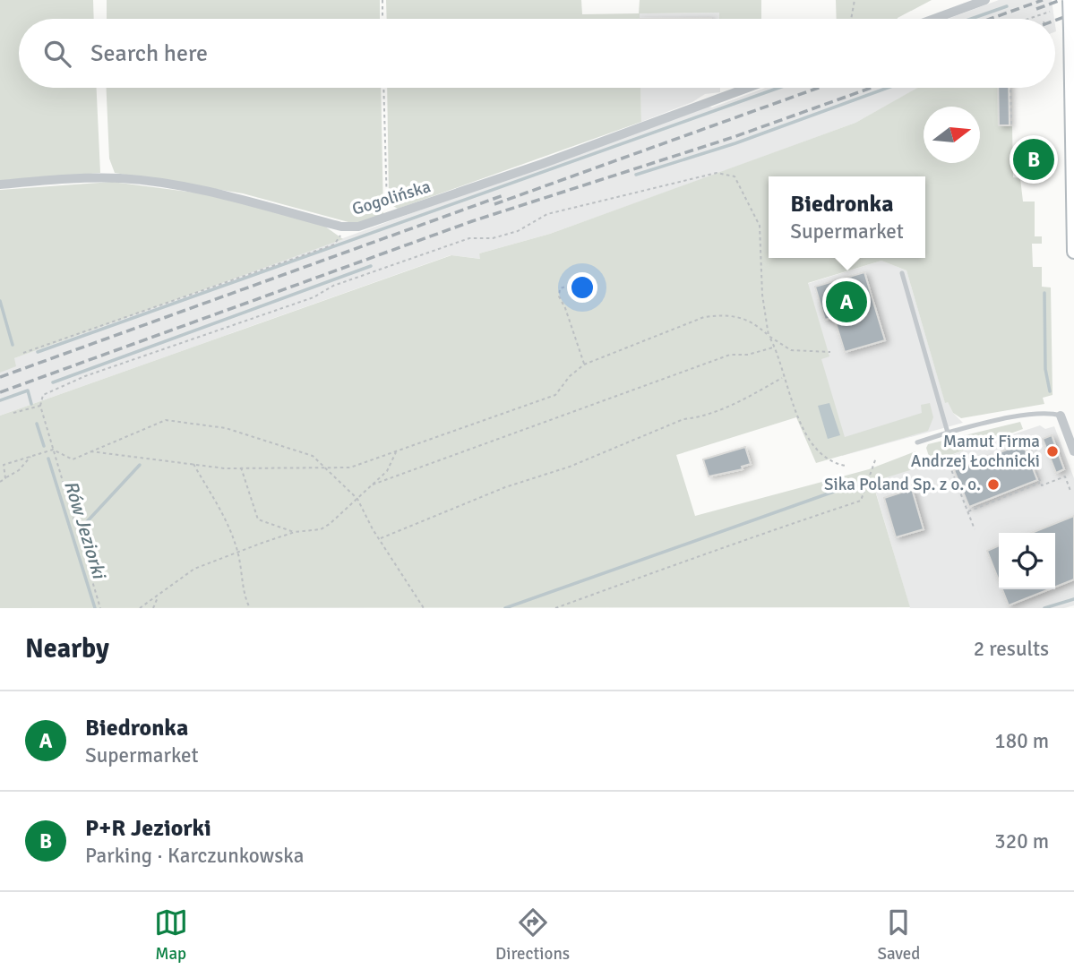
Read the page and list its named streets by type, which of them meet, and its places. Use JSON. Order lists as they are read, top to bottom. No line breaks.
{"streets":{"street":["Gogolińska"]},"water":["Rów Jeziorki"],"places":["Mamut Firma Andrzej Łochnicki","Sika Poland Sp. z o. o."],"north":"right","page":{"search":"Search here","pins":["B","A"],"popup":["Biedronka","Supermarket"],"heading":["Nearby","2 results"],"list":[{"mark":"A","name":"Biedronka","note":"Supermarket","value":"180 m"},{"mark":"B","name":"P+R Jeziorki","note":"Parking · Karczunkowska","value":"320 m"}],"nav":["Map","Directions","Saved"]}}
